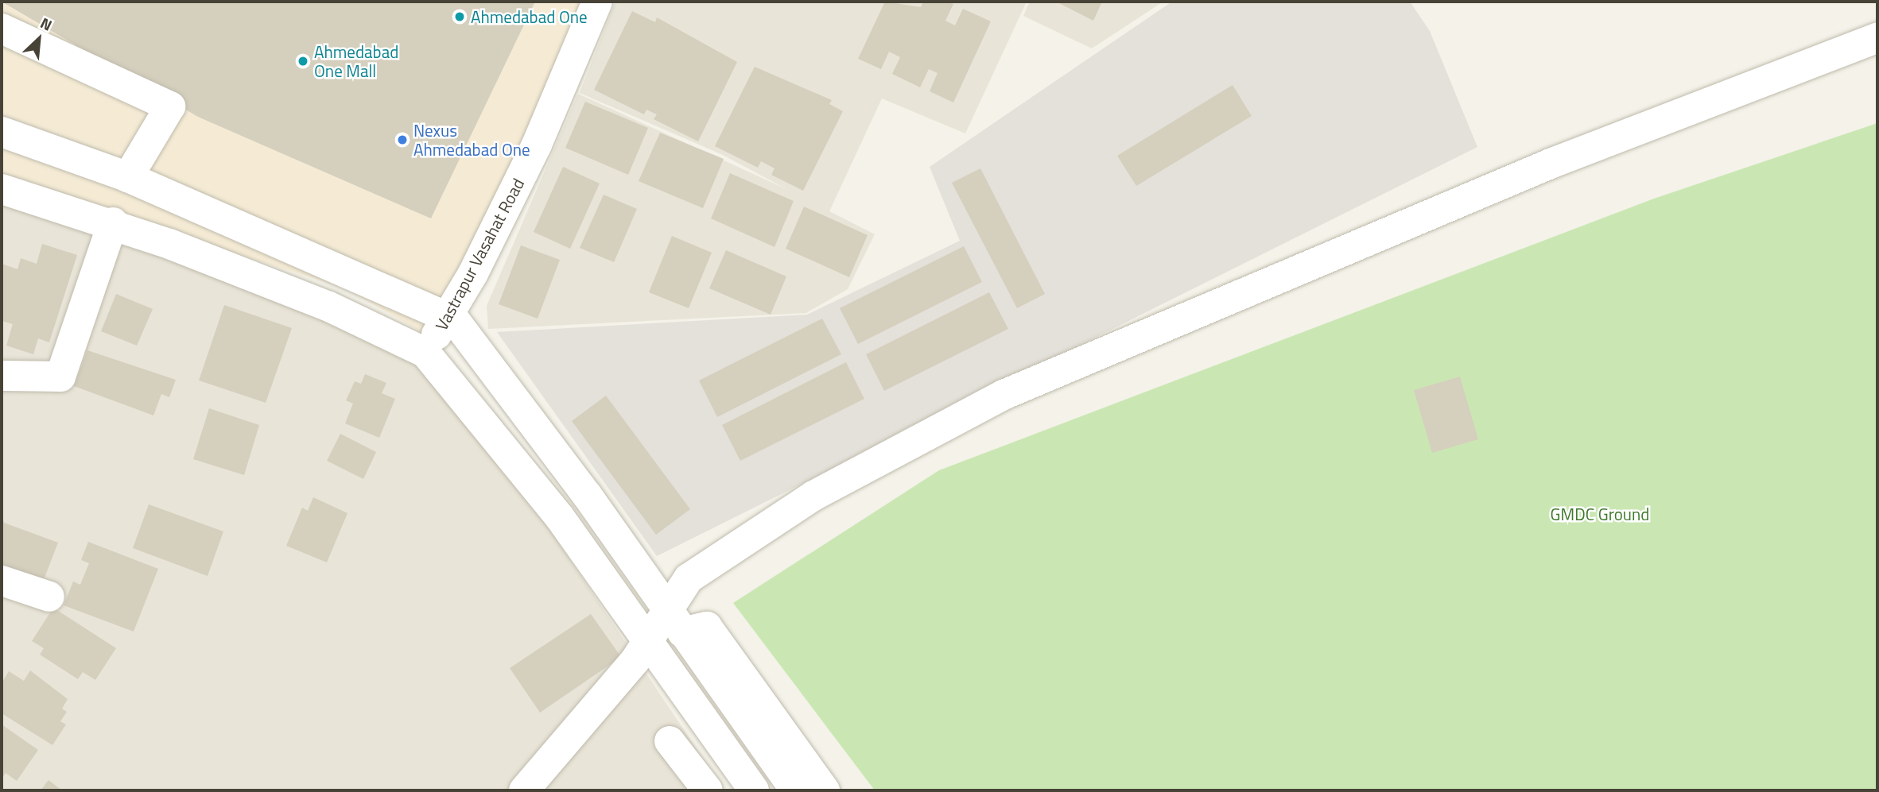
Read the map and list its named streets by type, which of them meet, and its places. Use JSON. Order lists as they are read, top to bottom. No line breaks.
{"streets":{"street":["Vastrapur Vasahat Road"]},"parks":["GMDC Ground"],"places":["Ahmedabad One","Ahmedabad One Mall","Nexus Ahmedabad One"],"north":"top right"}
